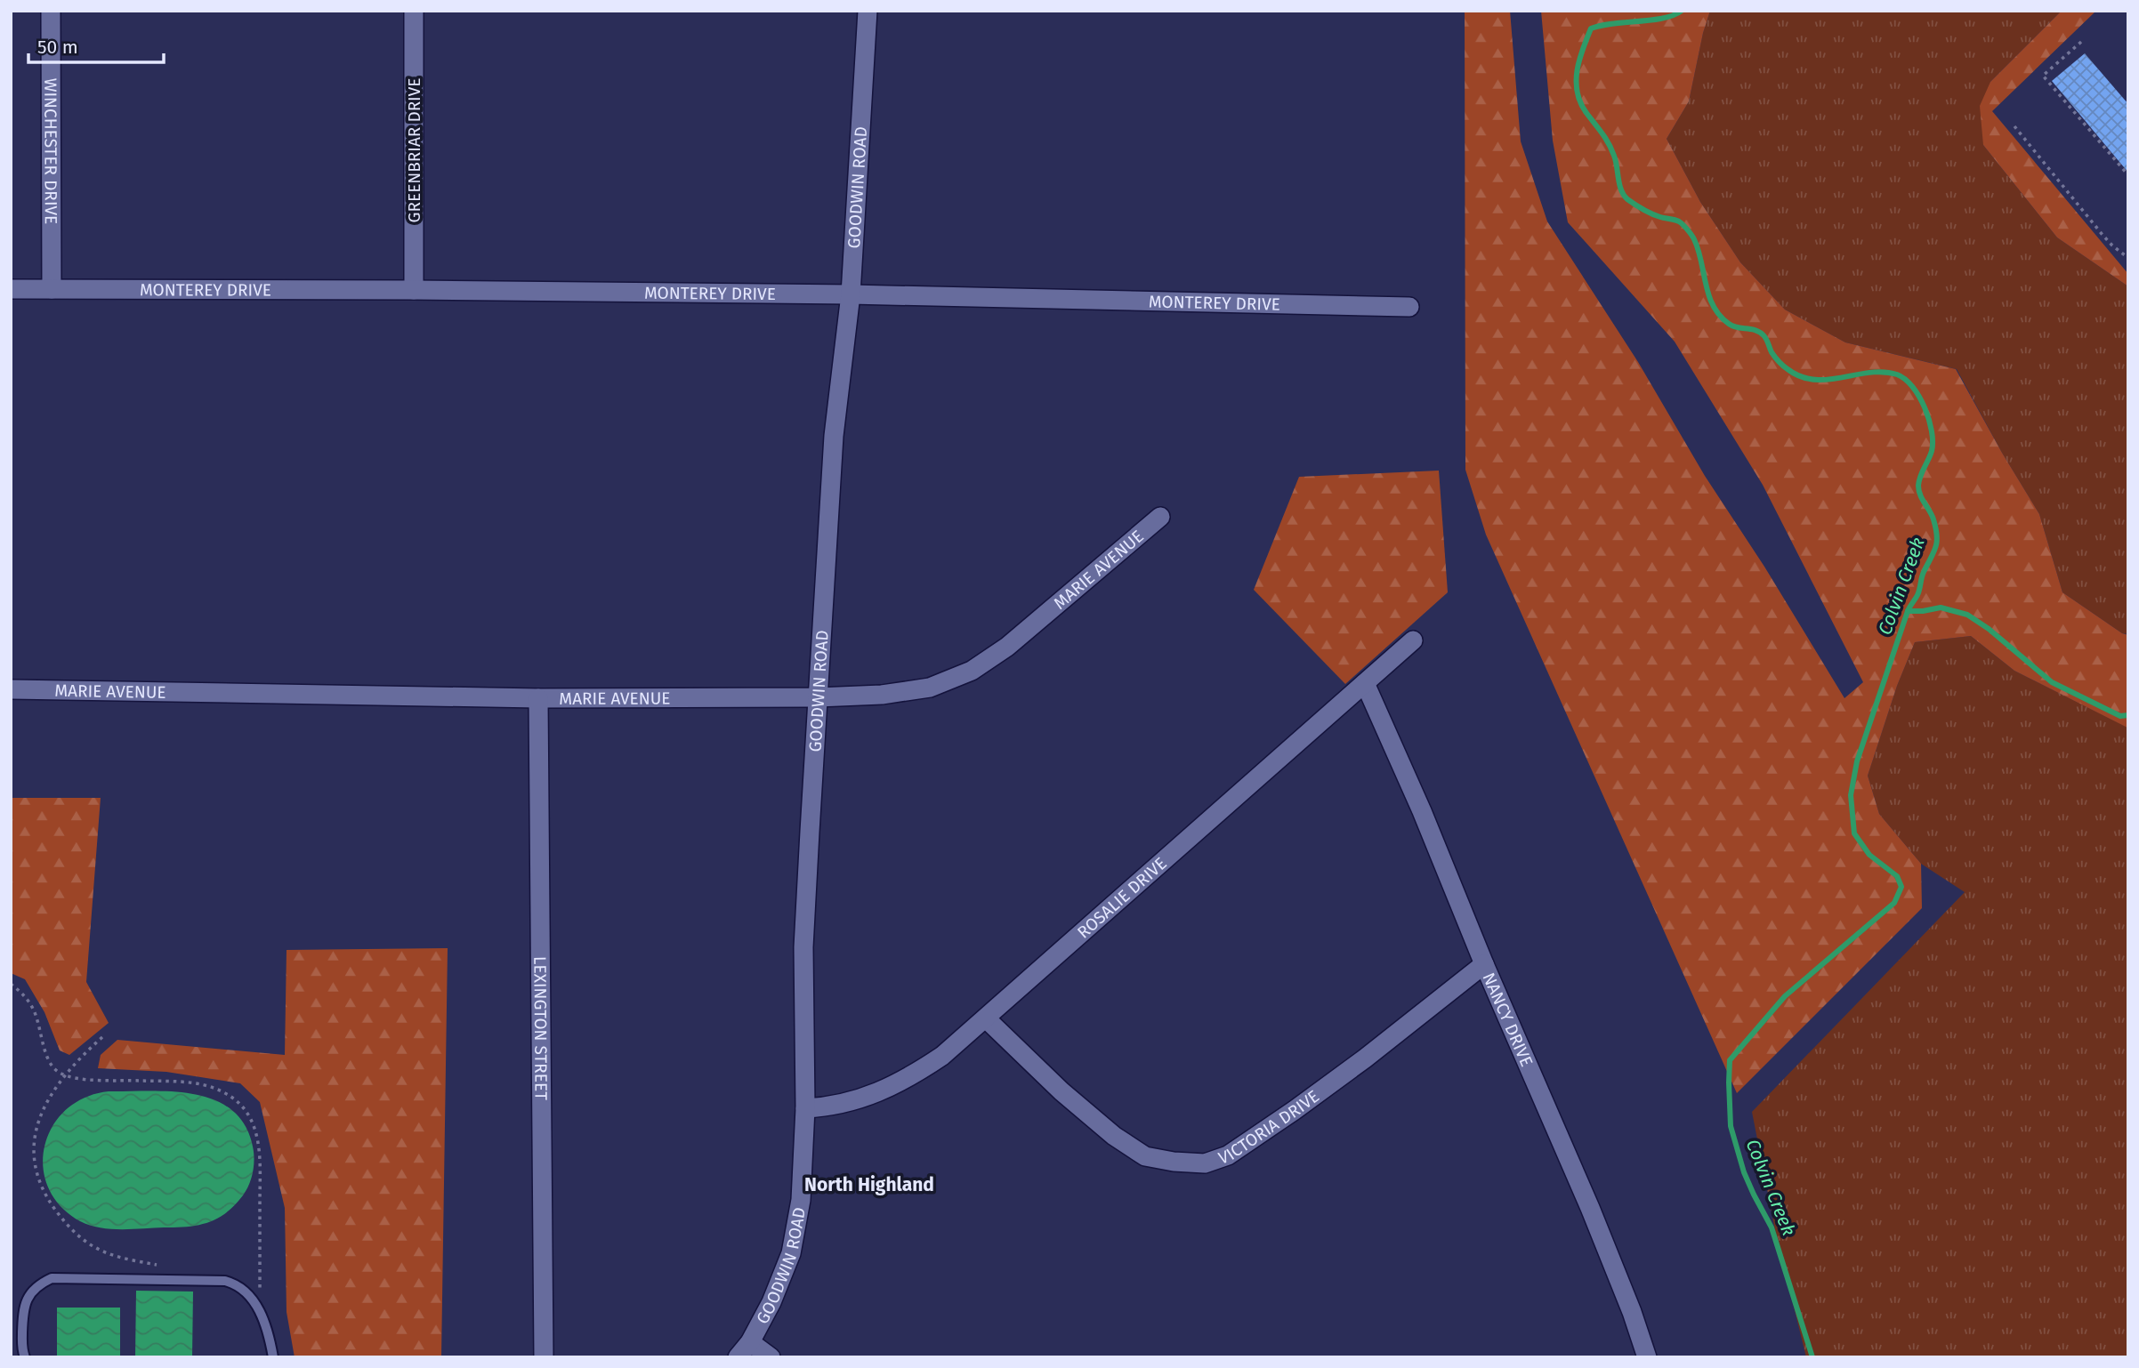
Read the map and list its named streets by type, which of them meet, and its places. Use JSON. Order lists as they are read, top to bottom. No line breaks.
{"streets":{"street":["WINCHESTER DRIVE","GREENBRIAR DRIVE","GOODWIN ROAD","MONTEREY DRIVE","MARIE AVENUE","ROSALIE DRIVE","NANCY DRIVE","LEXINGTON STREET","VICTORIA DRIVE"]},"crossings":[["WINCHESTER DRIVE","MONTEREY DRIVE"],["GREENBRIAR DRIVE","MONTEREY DRIVE"],["GOODWIN ROAD","MONTEREY DRIVE"],["GOODWIN ROAD","MARIE AVENUE"],["GOODWIN ROAD","ROSALIE DRIVE"],["MARIE AVENUE","LEXINGTON STREET"],["ROSALIE DRIVE","NANCY DRIVE"],["ROSALIE DRIVE","VICTORIA DRIVE"],["NANCY DRIVE","VICTORIA DRIVE"]],"districts":["North Highland"],"water":["Colvin Creek"],"scale_bar":"50 m"}
